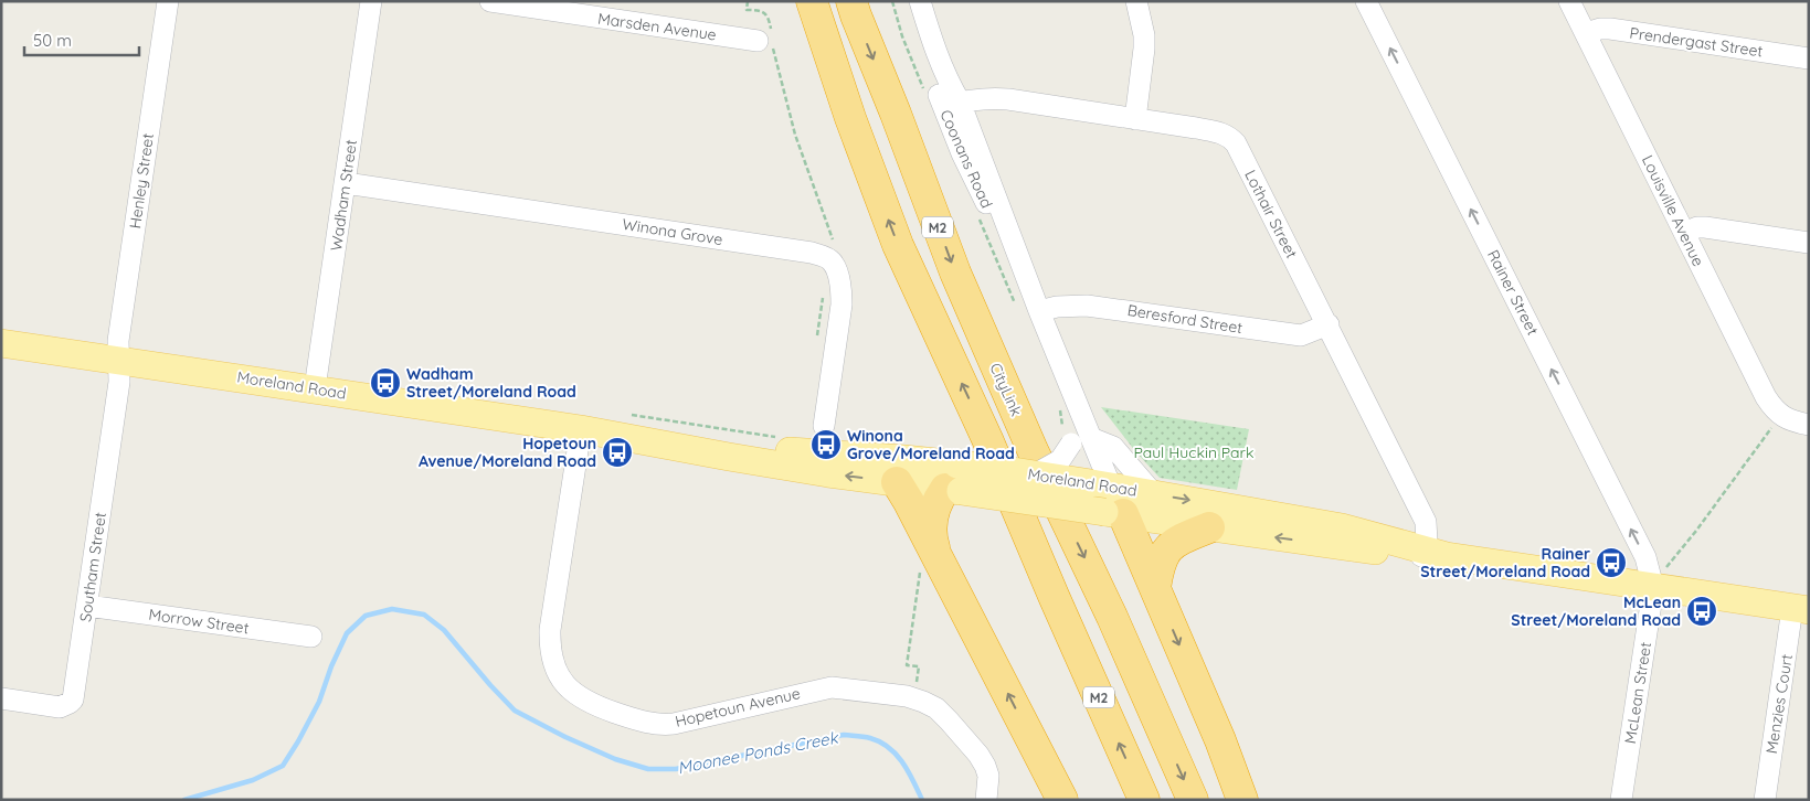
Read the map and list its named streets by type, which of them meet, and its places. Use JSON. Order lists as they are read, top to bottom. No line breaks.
{"streets":{"highway":["M2","CityLink"],"main road":["Moreland Road"],"street":["Marsden Avenue","Prendergast Street","Coonans Road","Henley Street","Wadham Street","Louisville Avenue","Lothair Street","Winona Grove","Rainer Street","Beresford Street","Southam Street","Morrow Street","McLean Street","Menzies Court","Hopetoun Avenue"]},"crossings":[["Prendergast Street","Louisville Avenue"],["Coonans Road","Lothair Street"],["Coonans Road","Beresford Street"],["Henley Street","Moreland Road"],["Henley Street","Southam Street"],["Wadham Street","Winona Grove"],["Wadham Street","Moreland Road"],["Lothair Street","Beresford Street"],["Lothair Street","Moreland Road"],["Rainer Street","Moreland Road"],["Rainer Street","McLean Street"],["Moreland Road","Southam Street"],["Moreland Road","McLean Street"],["Moreland Road","Menzies Court"],["Moreland Road","Hopetoun Avenue"],["Southam Street","Morrow Street"]],"one_way":["Rainer Street"],"water":["Moonee Ponds Creek"],"parks":["Paul Huckin Park"],"places":{"bus stop":["Wadham Street/Moreland Road","Winona Grove/Moreland Road","Hopetoun Avenue/Moreland Road","Rainer Street/Moreland Road","McLean Street/Moreland Road"]},"scale_bar":"50 m"}
